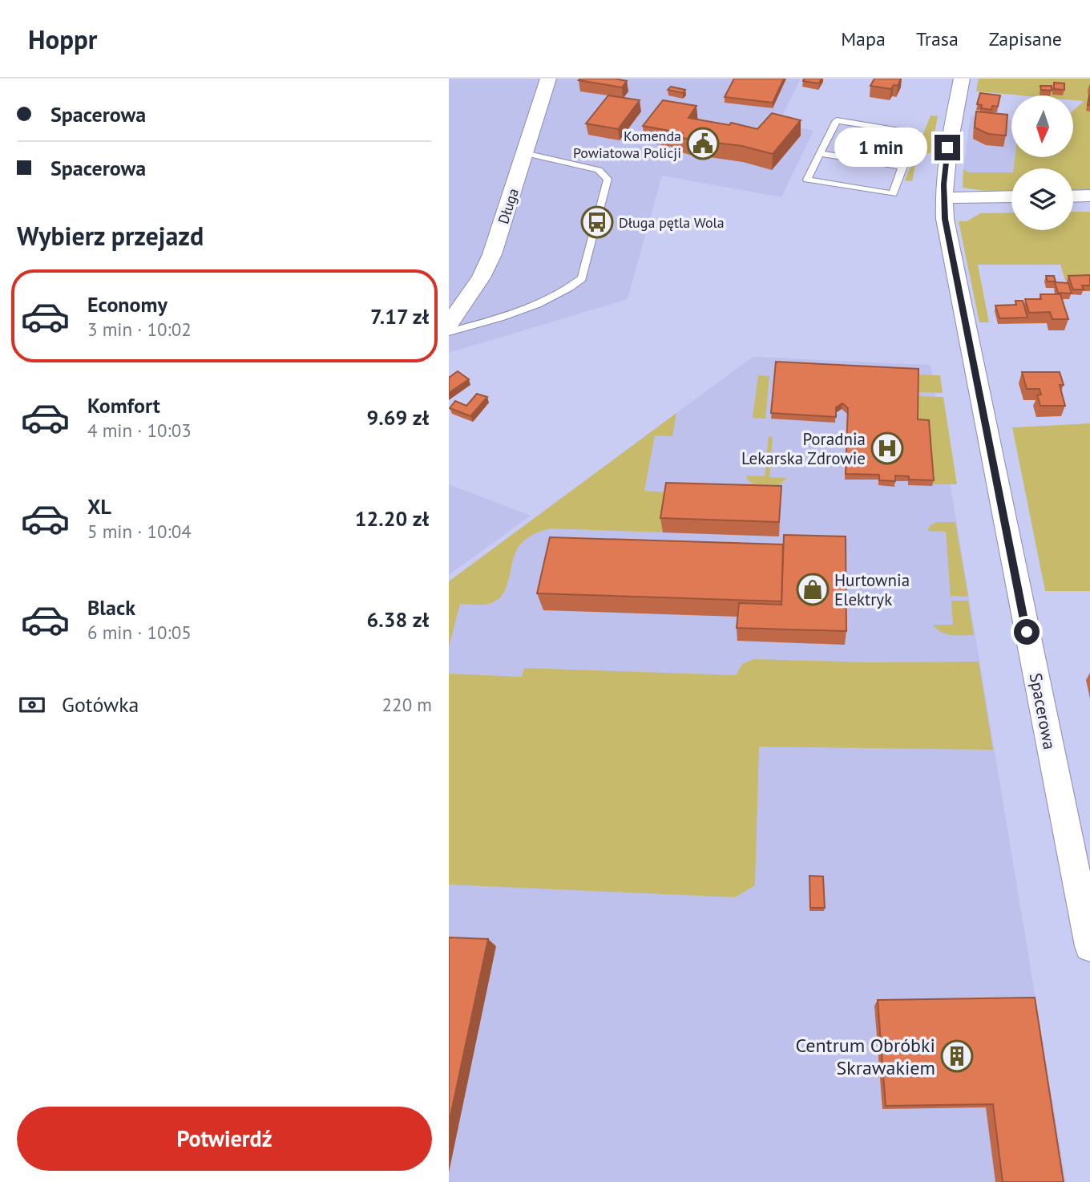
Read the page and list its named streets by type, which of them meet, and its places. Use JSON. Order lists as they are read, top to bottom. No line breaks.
{"streets":{"street":["Długa","Spacerowa"]},"places":{"public building":["Komenda Powiatowa Policji"],"bus stop":["Długa pętla Wola"],"hospital":["Poradnia Lekarska Zdrowie"],"shop":["Hurtownia Elektryk"],"building":["Centrum Obróbki Skrawakiem"]},"north":"bottom","page":{"header":"Hoppr","nav":["Mapa","Trasa","Zapisane"],"banner":["Spacerowa","Spacerowa"],"bubble":"1 min","heading":"Wybierz przejazd","list":[{"name":"Economy","note":"3 min · 10:02","value":"7.17 zł"},{"name":"Komfort","note":"4 min · 10:03","value":"9.69 zł"},{"name":"XL","note":"5 min · 10:04","value":"12.20 zł"},{"name":"Black","note":"6 min · 10:05","value":"6.38 zł"}],"pay":["Gotówka","220 m"],"buttons":"Potwierdź"}}
